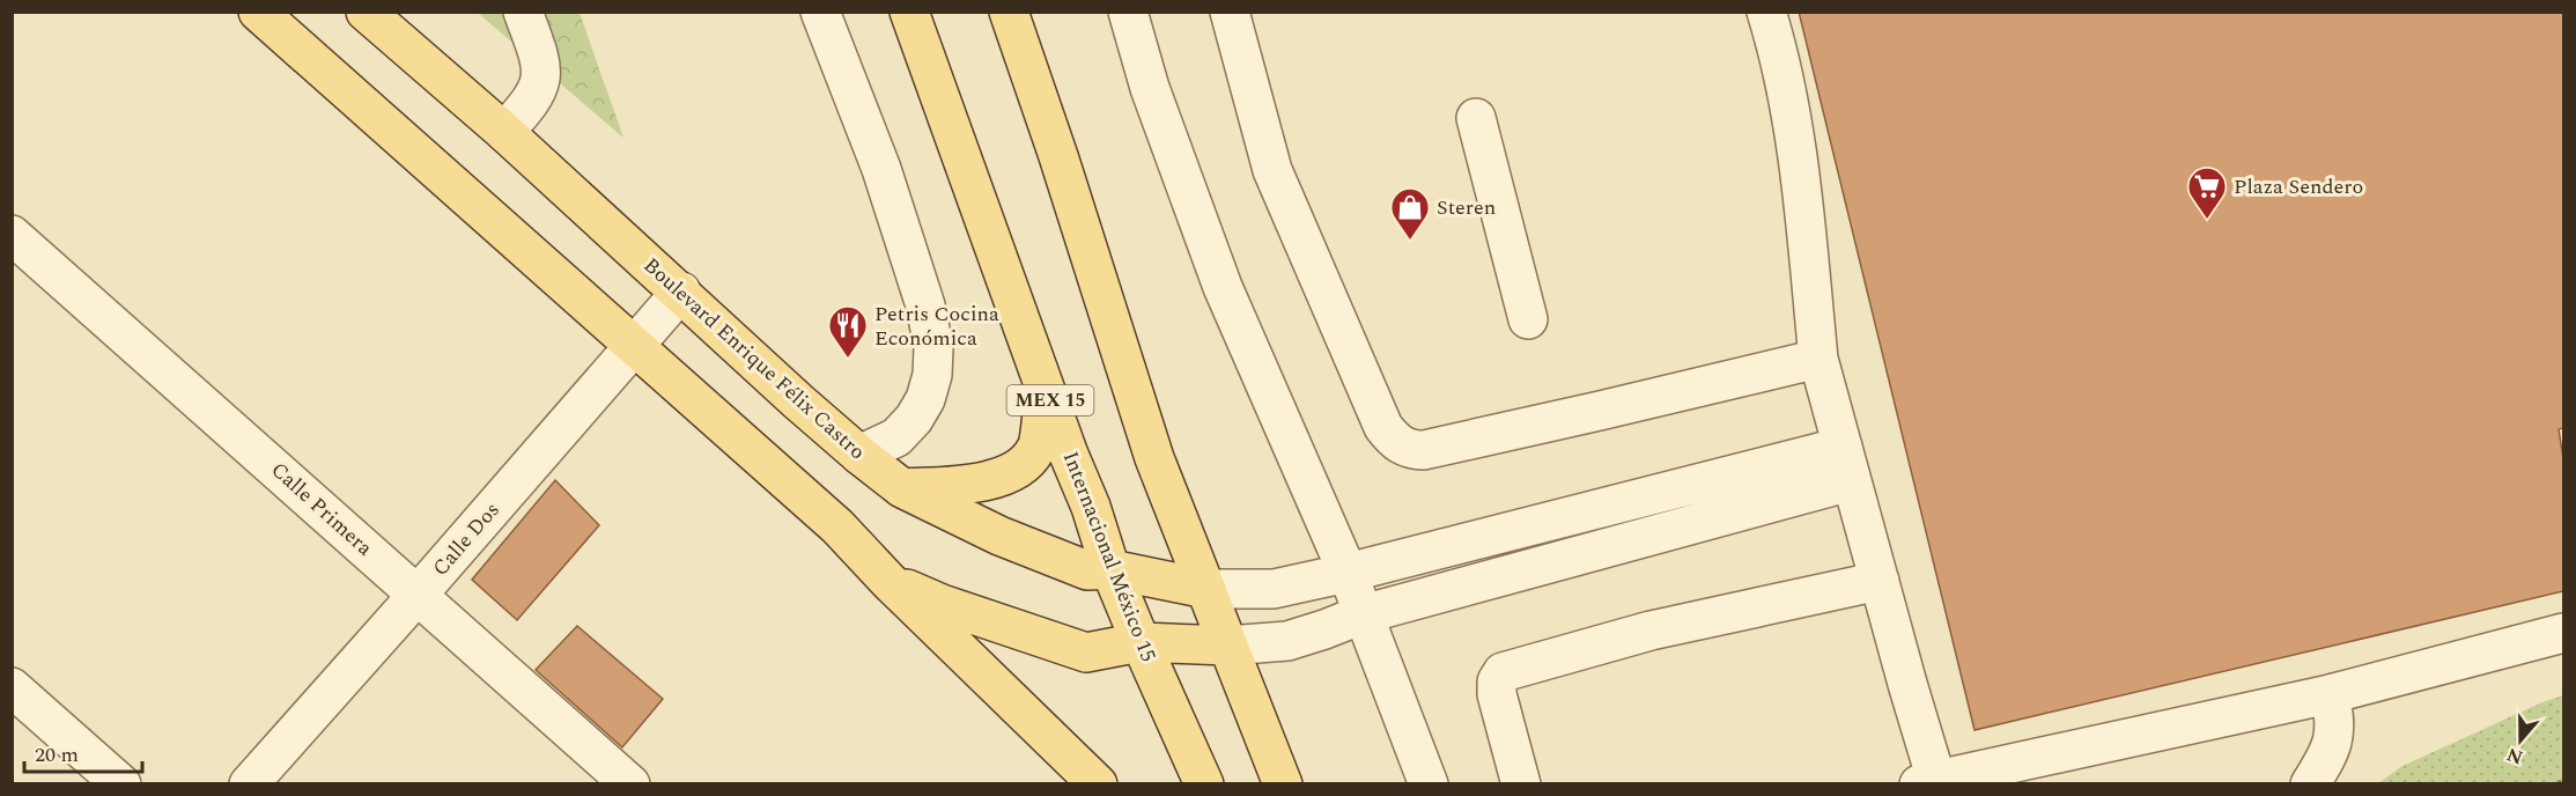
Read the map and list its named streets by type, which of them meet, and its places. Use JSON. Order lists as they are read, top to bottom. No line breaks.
{"streets":{"main road":["Boulevard Enrique Félix Castro","MEX 15","Internacional México 15"],"street":["Calle Primera","Calle Dos"]},"crossings":[["Boulevard Enrique Félix Castro","Calle Dos"],["Boulevard Enrique Félix Castro","Internacional México 15"],["Calle Primera","Calle Dos"]],"places":{"supermarket":["Plaza Sendero"],"shop":["Steren"],"restaurant":["Petris Cocina Económica"]},"scale_bar":"20 m","north":"bottom"}
